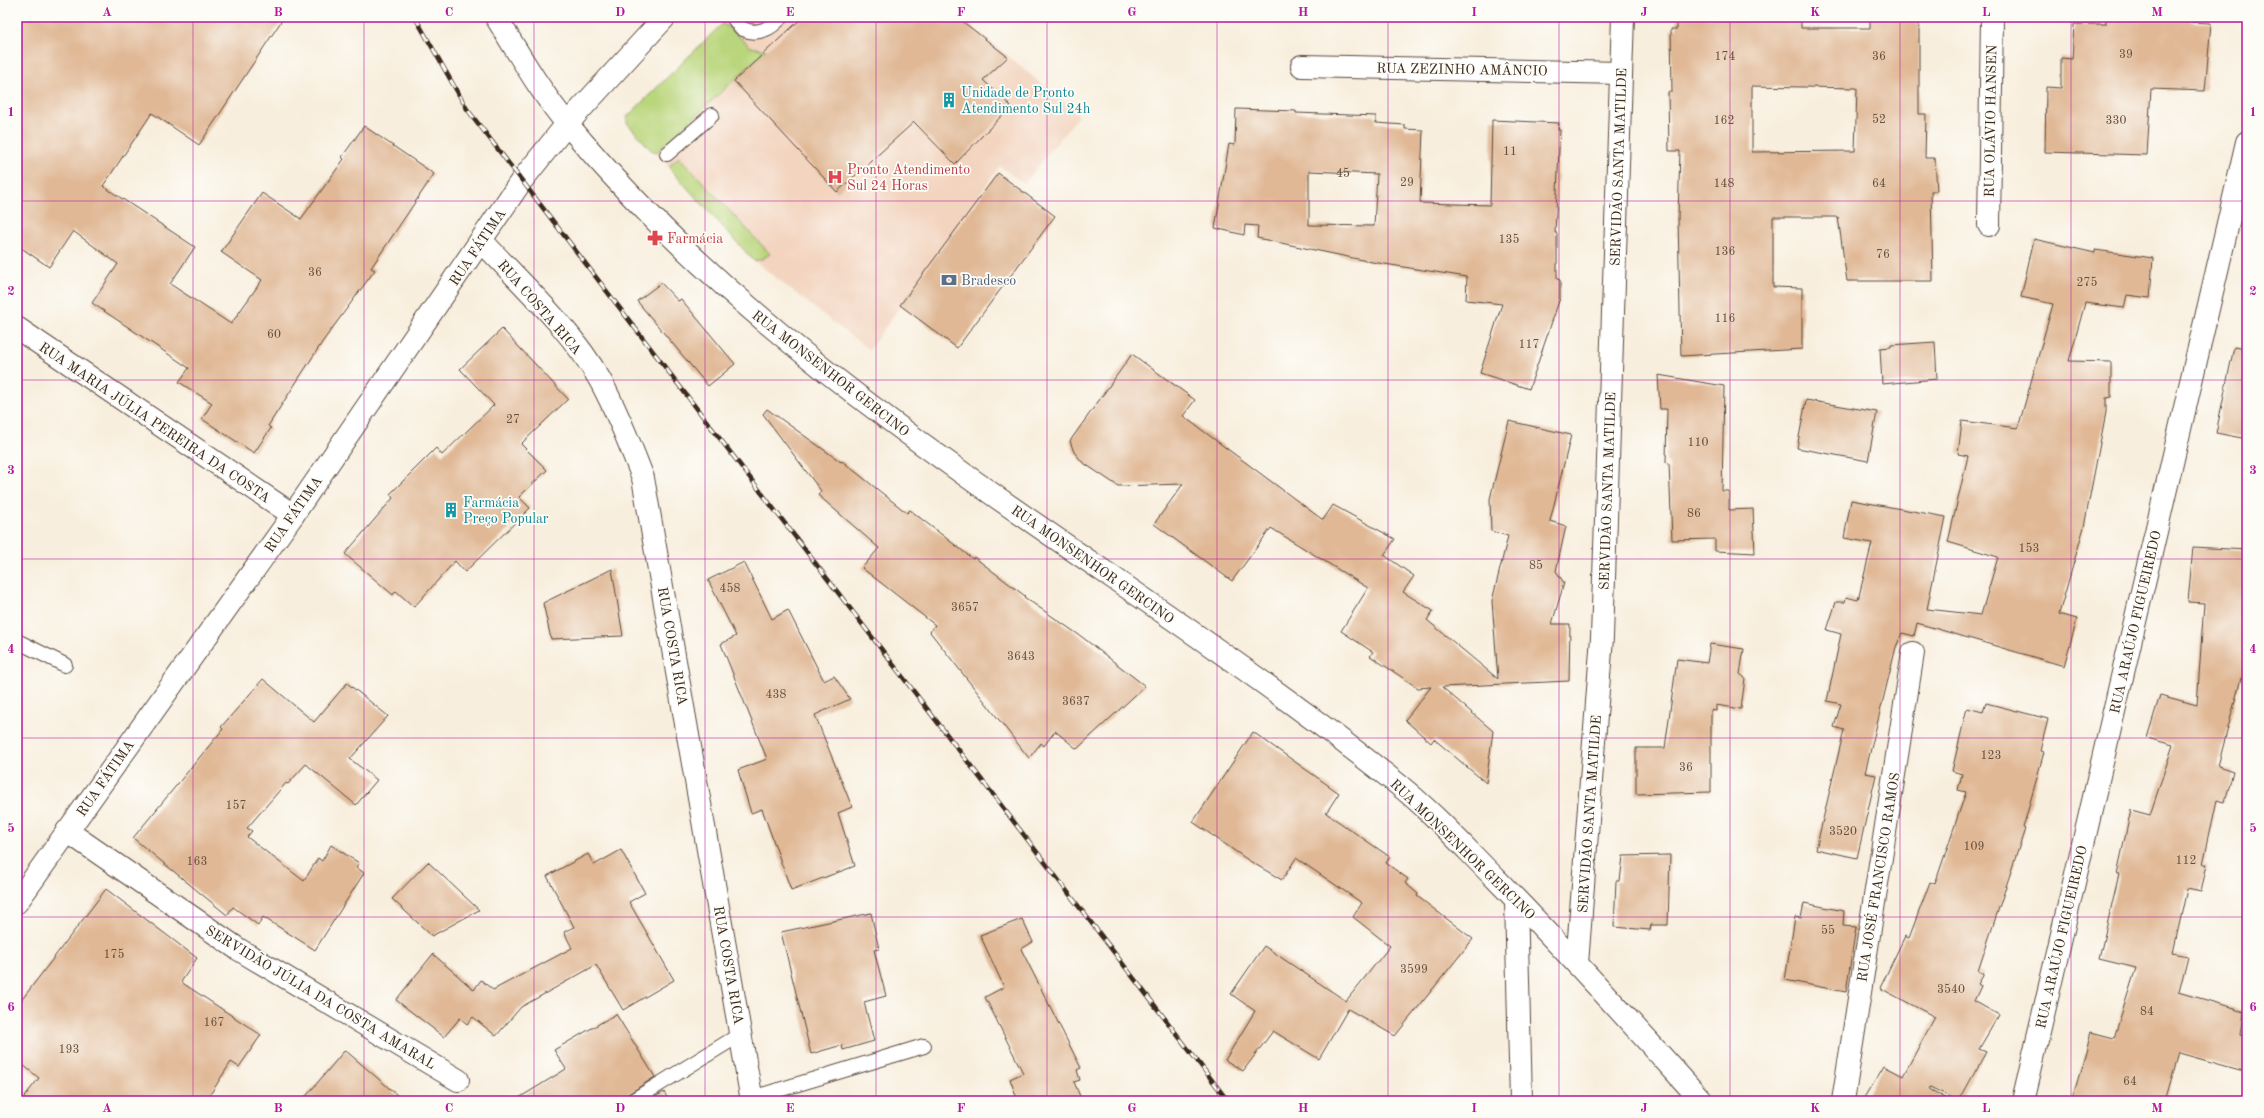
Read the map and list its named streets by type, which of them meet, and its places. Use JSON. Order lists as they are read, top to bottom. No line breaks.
{"streets":{"street":["RUA ZEZINHO AMÂNCIO","RUA OLÁVIO HANSEN","SERVIDÃO SANTA MATILDE","RUA FÁTIMA","RUA COSTA RICA","RUA MONSENHOR GERCINO","RUA MARIA JÚLIA PEREIRA DA COSTA","RUA ARAÚJO FIGUEIREDO","RUA JOSÉ FRANCISCO RAMOS","SERVIDÃO JÚLIA DA COSTA AMARAL"]},"crossings":[["RUA ZEZINHO AMÂNCIO","SERVIDÃO SANTA MATILDE"],["SERVIDÃO SANTA MATILDE","RUA MONSENHOR GERCINO"],["RUA FÁTIMA","RUA COSTA RICA"],["RUA FÁTIMA","RUA MONSENHOR GERCINO"],["RUA FÁTIMA","RUA MARIA JÚLIA PEREIRA DA COSTA"],["RUA FÁTIMA","SERVIDÃO JÚLIA DA COSTA AMARAL"]],"places":{"building":["Unidade de Pronto Atendimento Sul 24h","Farmácia Preço Popular"],"hospital":["Pronto Atendimento Sul 24 Horas"],"pharmacy":["Farmácia"],"bank":["Bradesco"]},"house_numbers":["39","174","36","52","162","330","11","45","29","148","64","135","136","76","36","275","116","60","117","27","110","86","153","85","458","3657","3643","438","3637","123","36","157","3520","109","112","163","55","175","3599","3540","84","167","193","64"],"grid":{"columns":["A","B","C","D","E","F","G","H","I","J","K","L","M"],"rows":["1","2","3","4","5","6"]}}
